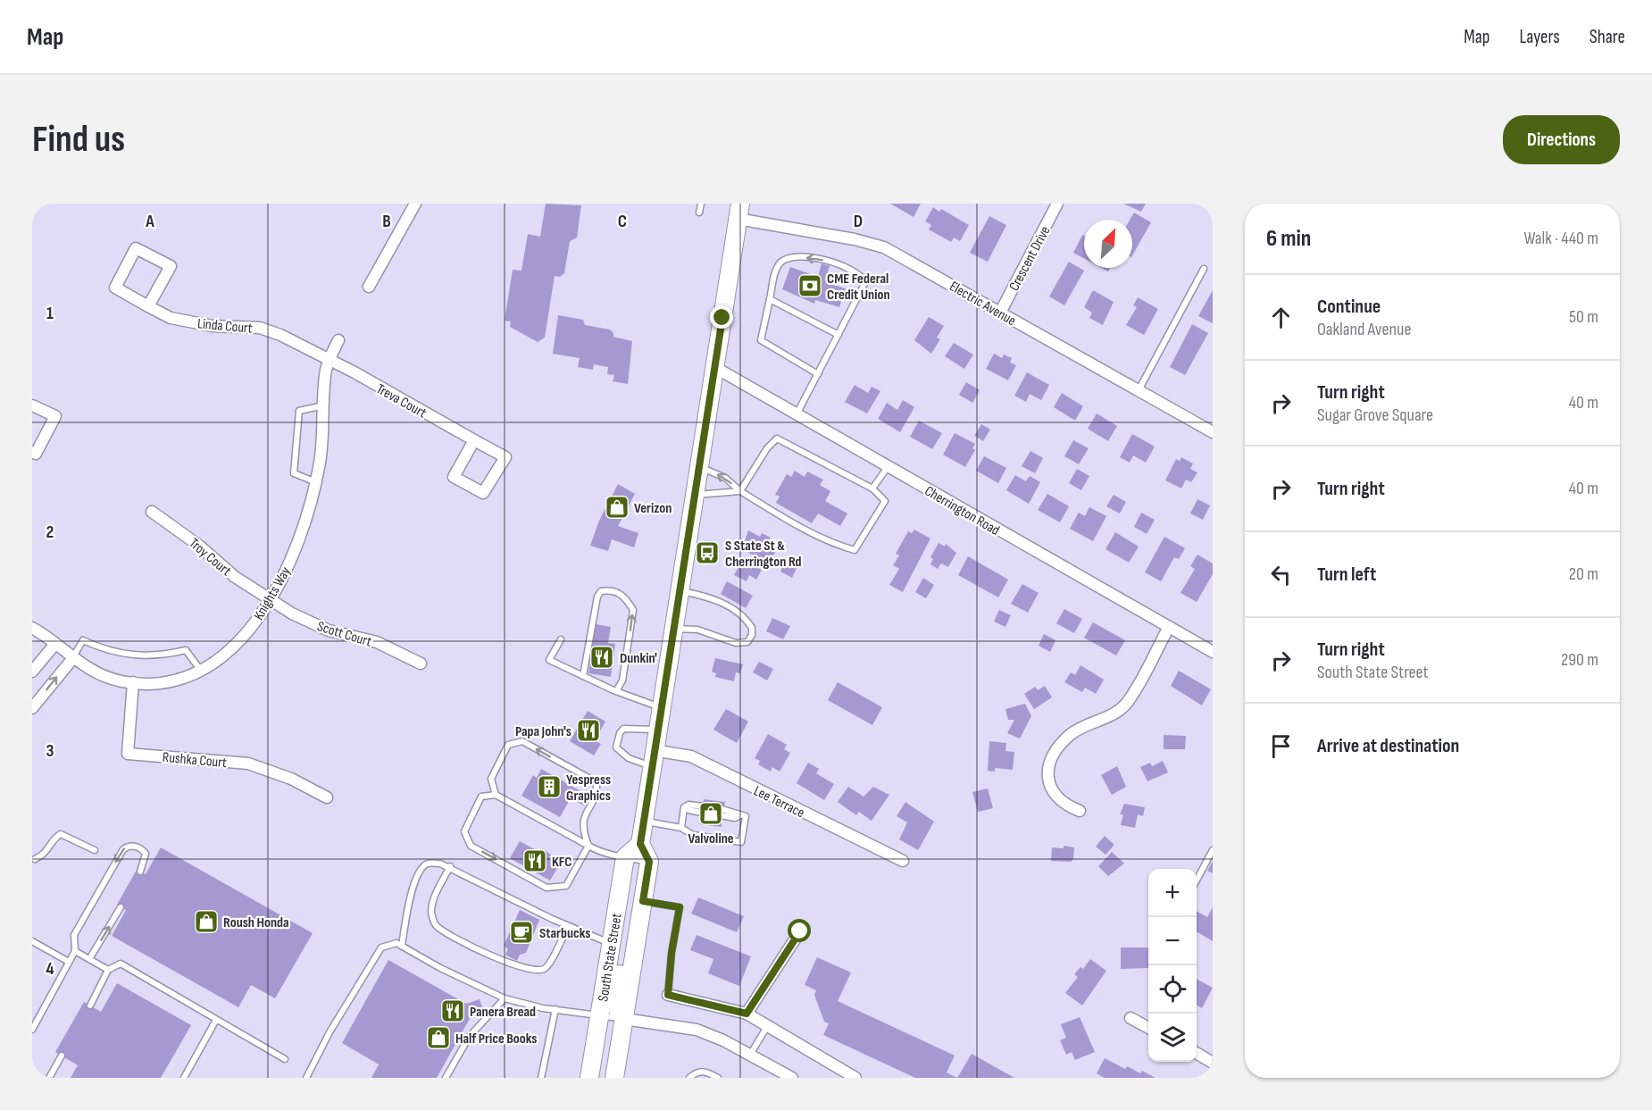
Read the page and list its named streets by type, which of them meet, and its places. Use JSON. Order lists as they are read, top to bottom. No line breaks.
{"streets":{"main road":["South State Street"],"street":["Crescent Drive","Electric Avenue","Linda Court","Treva Court","Cherrington Road","Troy Court","Knights Way","Scott Court","Rushka Court","Lee Terrace"]},"crossings":[["Crescent Drive","Electric Avenue"],["Linda Court","Treva Court"],["Linda Court","Knights Way"],["Treva Court","Knights Way"],["Troy Court","Knights Way"],["Troy Court","Scott Court"],["Knights Way","Scott Court"],["Knights Way","Rushka Court"]],"places":{"bank":["CME Federal Credit Union"],"shop":["Verizon","Valvoline","Roush Honda","Half Price Books"],"bus stop":["S State St & Cherrington Rd"],"restaurant":["Dunkin'","Papa John's","KFC","Panera Bread"],"building":["Yespress Graphics"],"cafe":["Starbucks"]},"north":"top right","page":{"header":"Map","nav":["Map","Layers","Share"],"buttons":"Directions","title":"Find us","heading":["6 min","Walk · 440 m"],"list":[["Continue","Oakland Avenue","50 m"],["Turn right","Sugar Grove Square","40 m"],["Turn right","40 m"],["Turn left","20 m"],["Turn right","South State Street","290 m"],"Arrive at destination"],"map_buttons":["+","−"]},"grid":{"columns":["A","B","C","D"],"rows":["1","2","3","4"]}}
